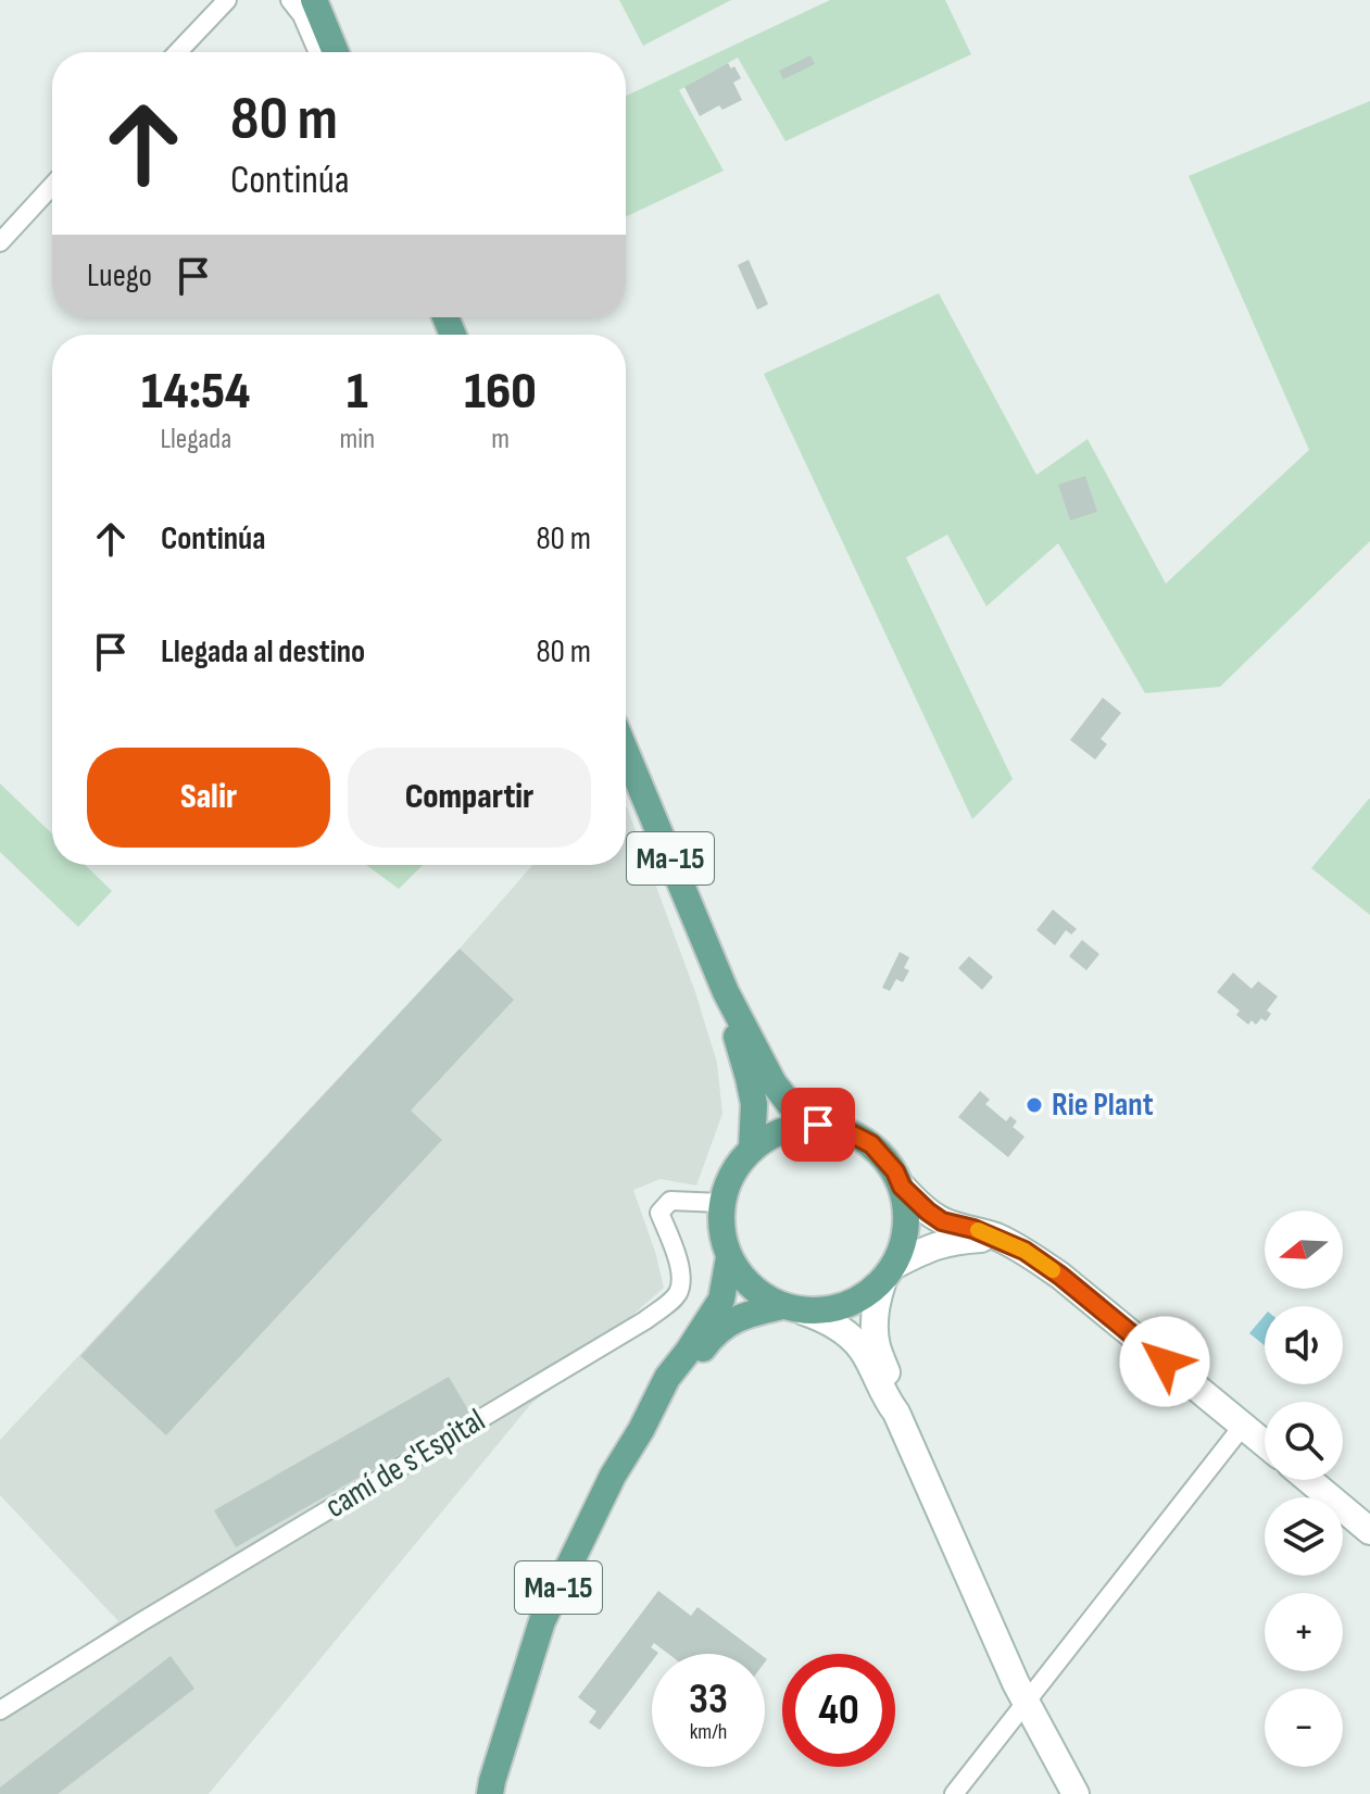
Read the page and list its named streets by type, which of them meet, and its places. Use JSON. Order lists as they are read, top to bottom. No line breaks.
{"streets":{"main road":["Ma-15"],"street":["camí de s'Espital"]},"crossings":[["Ma-15","camí de s'Espital"]],"places":["Rie Plant"],"north":"left","page":{"turn":["80 m","Continúa"],"then":"Luego","eta":["14:54","Llegada","1","min","160","m"],"list":[{"name":"Continúa","value":"80 m"},{"name":"Llegada al destino","value":"80 m"}],"buttons":["Salir","Compartir"],"map_buttons":["+","−"],"speed":"33 km/h","limit":"40"}}
